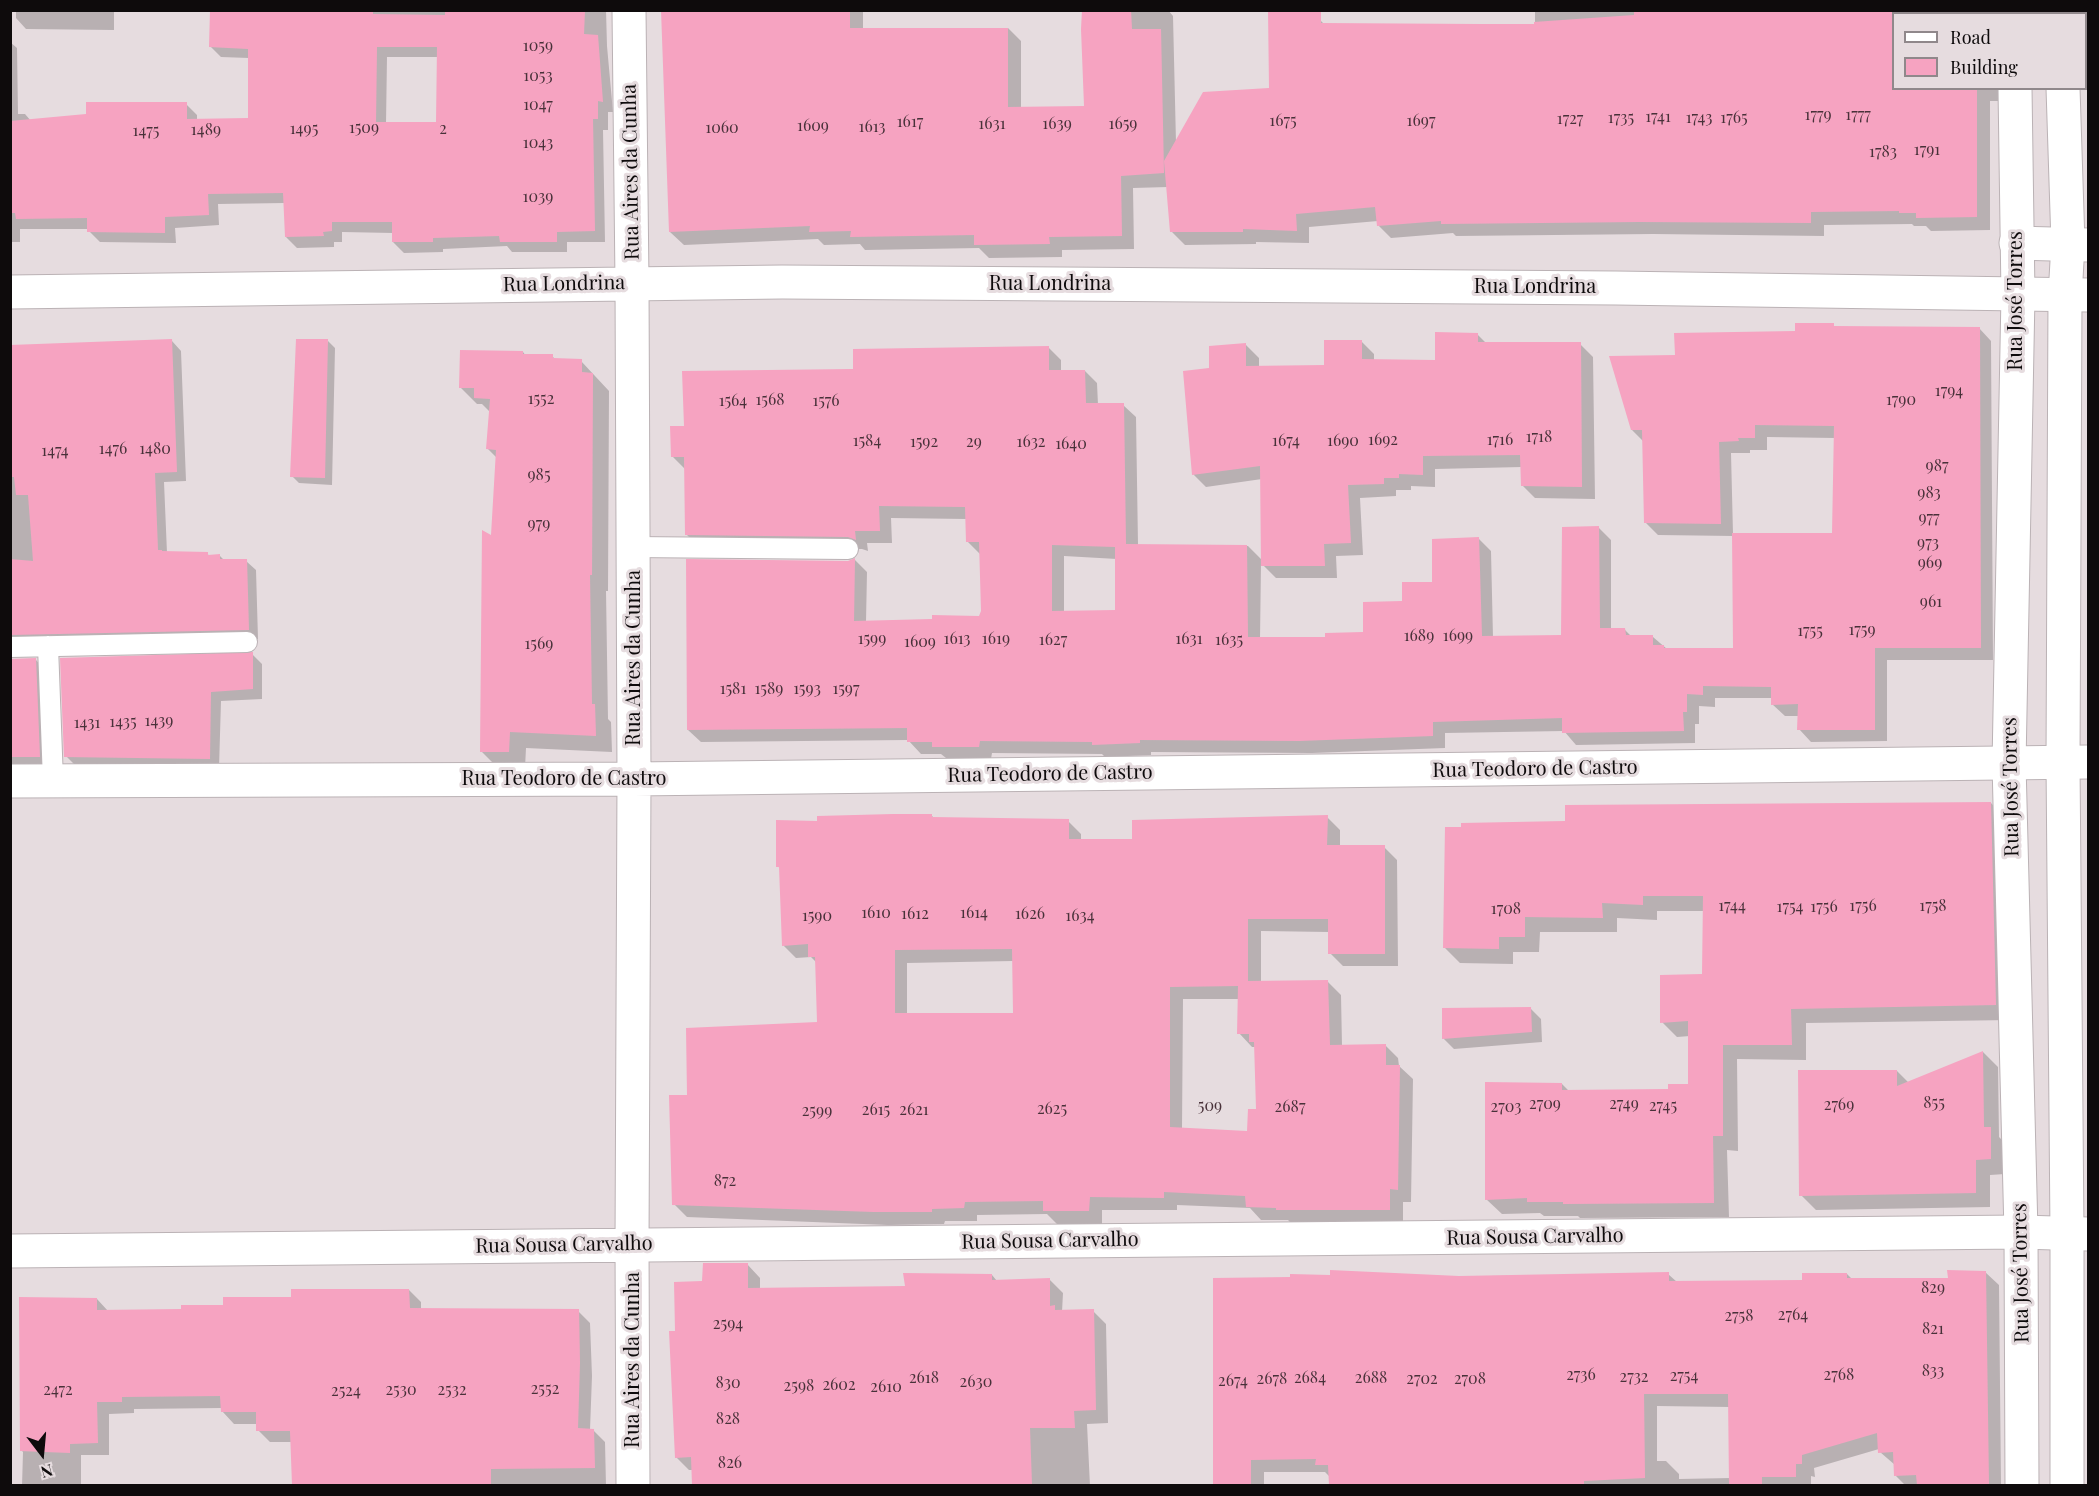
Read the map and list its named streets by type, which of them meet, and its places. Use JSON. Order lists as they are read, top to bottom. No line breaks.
{"streets":{"street":["Rua Aires da Cunha","Rua Londrina","Rua José Torres","Rua Teodoro de Castro","Rua Sousa Carvalho"]},"crossings":[["Rua Aires da Cunha","Rua Londrina"],["Rua Aires da Cunha","Rua Teodoro de Castro"],["Rua Aires da Cunha","Rua Sousa Carvalho"],["Rua Londrina","Rua José Torres"],["Rua José Torres","Rua Teodoro de Castro"],["Rua José Torres","Rua Sousa Carvalho"]],"house_numbers":["1059","1053","1047","1779","1777","1741","1735","1743","1765","1727","1675","1697","1617","1631","1639","1659","1609","1613","1509","1060","1495","2","1489","1475","1043","1791","1783","1039","1794","1552","1568","1790","1564","1576","1718","1692","1716","1584","1674","1690","1592","29","1632","1640","1476","1480","1474","987","985","983","977","979","973","969","961","1759","1755","1689","1699","1599","1613","1619","1631","1627","1635","1609","1569","1581","1589","1593","1597","1439","1435","1431","1744","1756","1758","1754","1756","1708","1610","1614","1612","1626","1590","1634","855","2709","2749","2769","509","2745","2687","2703","2625","2615","2621","2599","872","829","2764","2758","2594","821","833","2736","2768","2754","2732","2618","2684","2688","2678","2702","2708","2674","2630","830","2602","2598","2610","2552","2472","2530","2532","2524","828","826"],"legend":["Road","Building"],"north":"bottom"}
